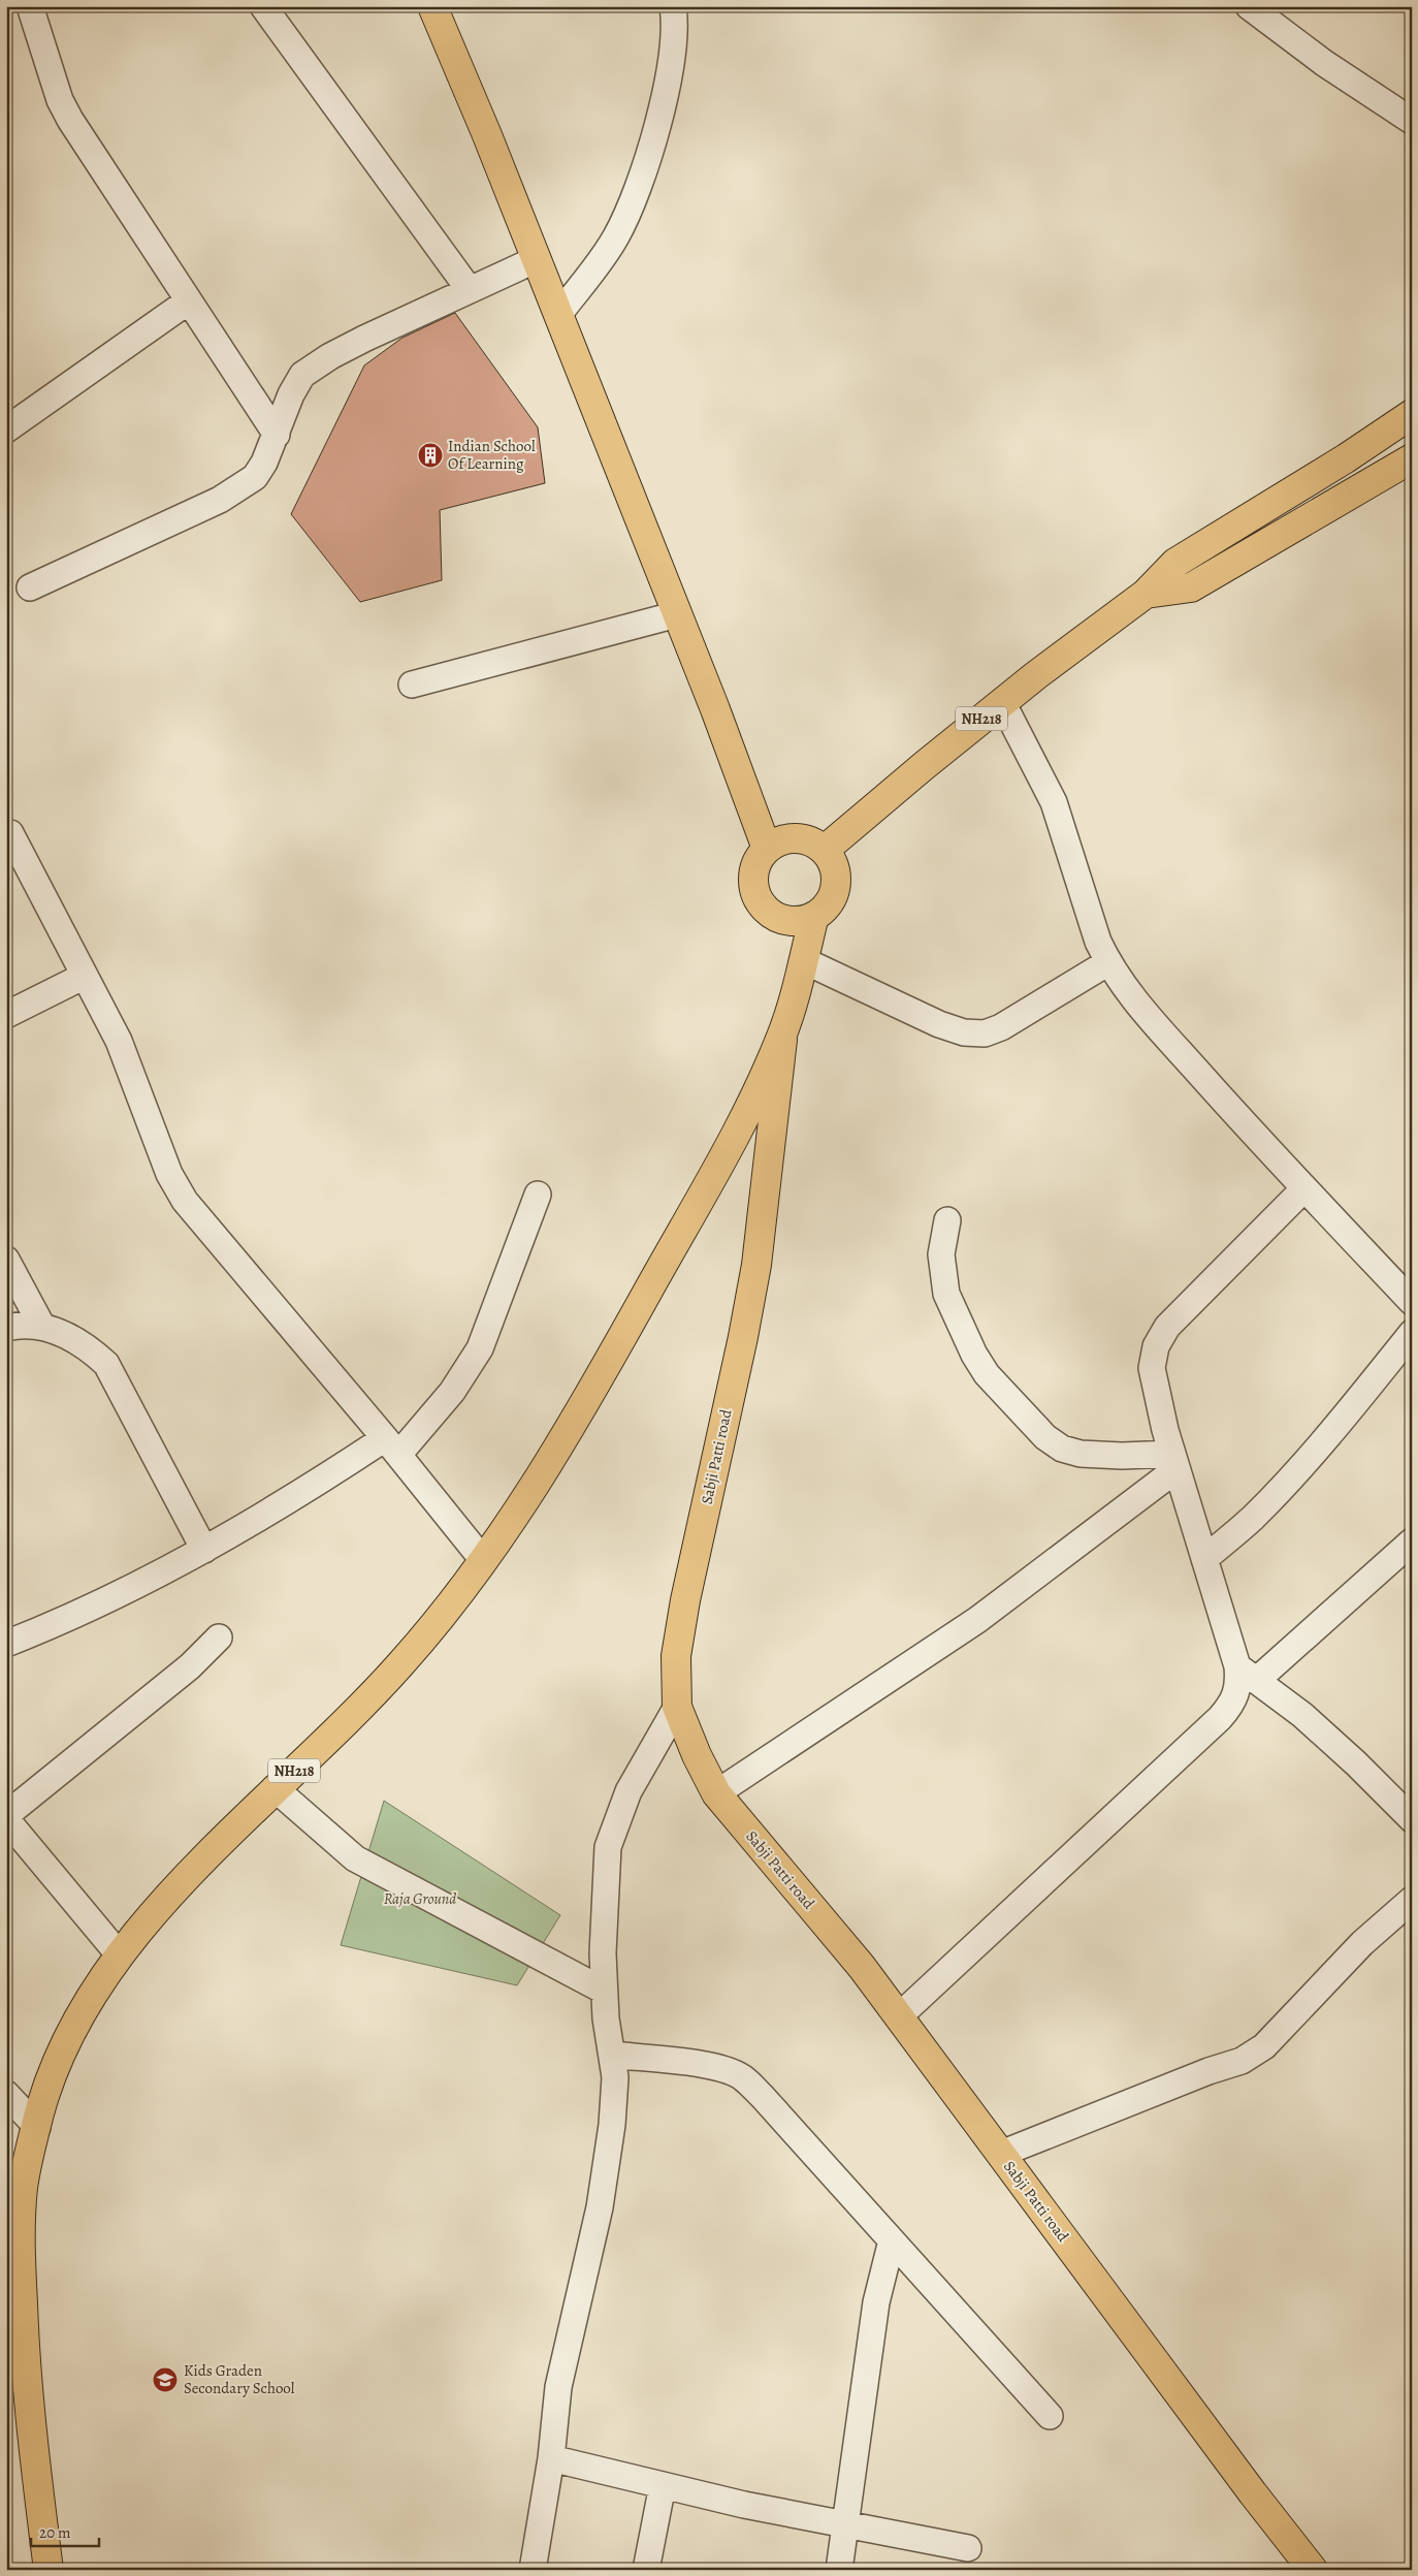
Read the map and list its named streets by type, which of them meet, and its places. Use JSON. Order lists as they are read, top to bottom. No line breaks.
{"streets":{"main road":["NH218","Sabji Patti road"]},"crossings":[["NH218","Sabji Patti road"]],"parks":["Raja Ground"],"places":{"building":["Indian School Of Learning"],"school or university":["Kids Graden Secondary School"]},"scale_bar":"20 m"}
